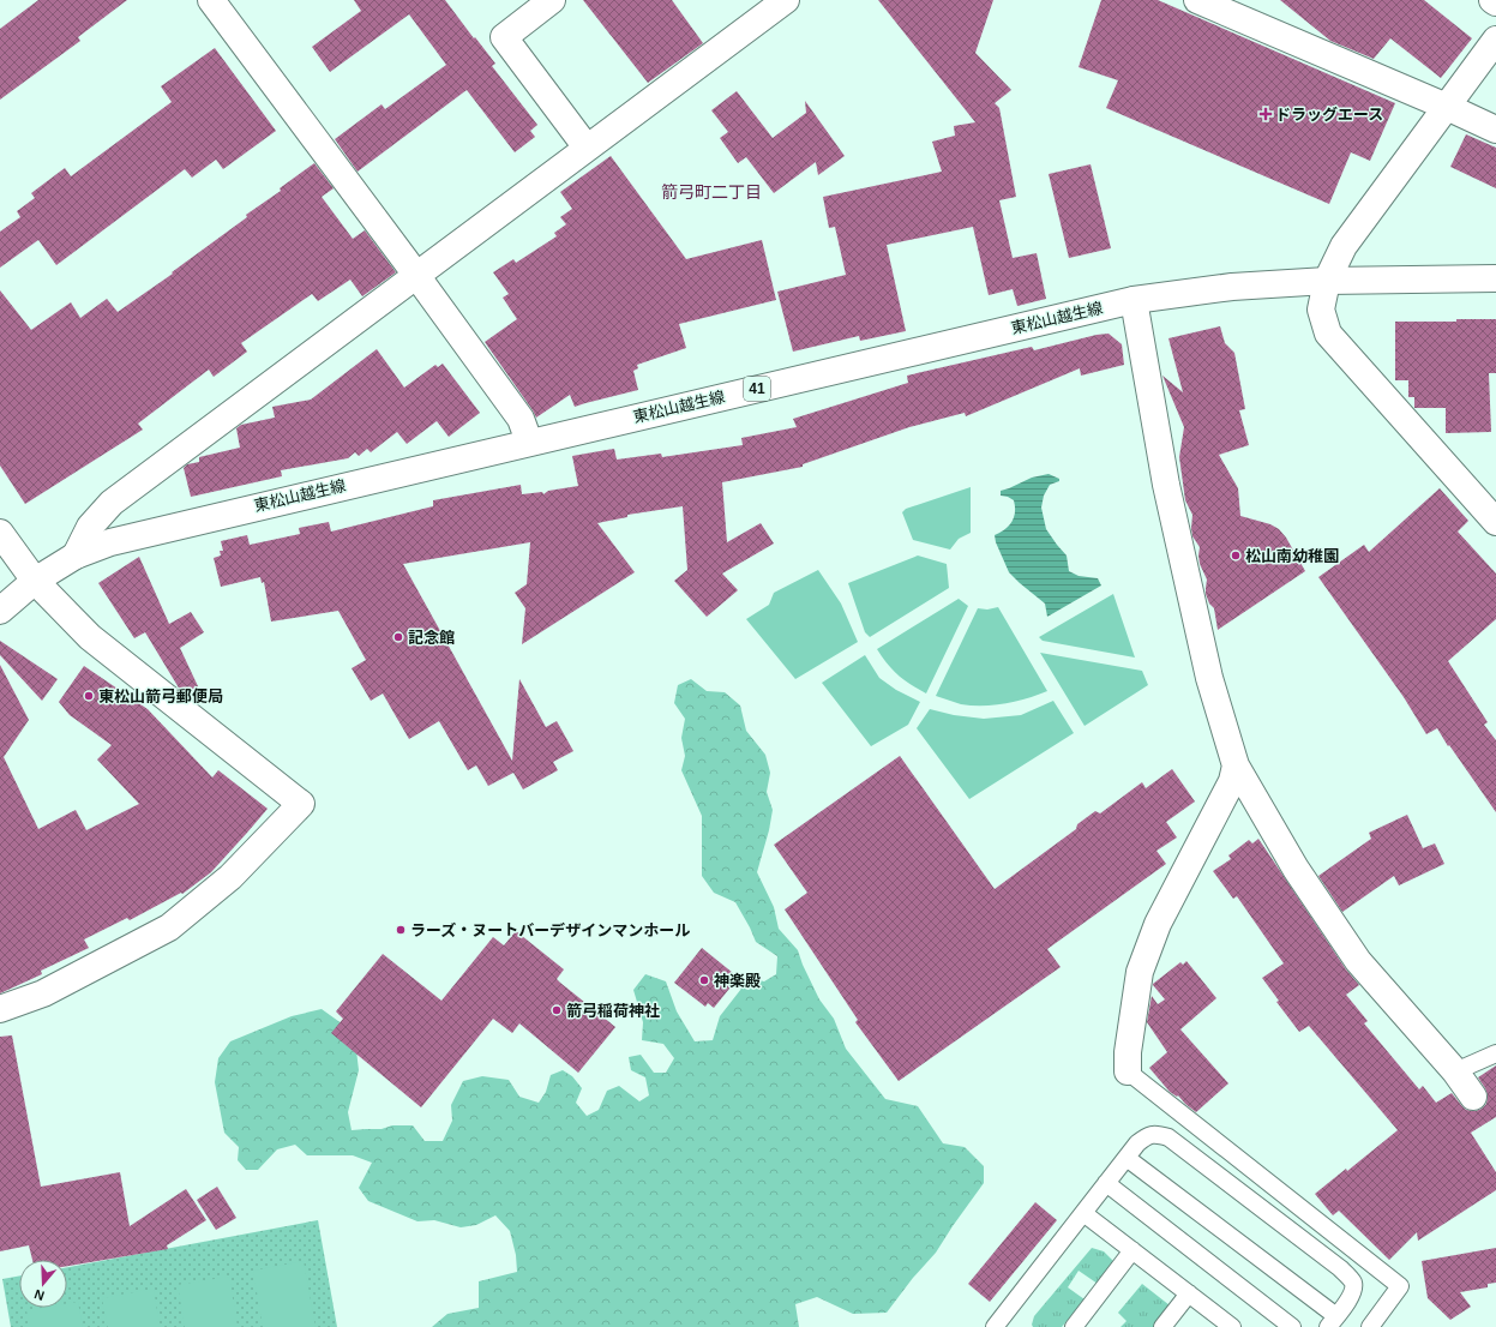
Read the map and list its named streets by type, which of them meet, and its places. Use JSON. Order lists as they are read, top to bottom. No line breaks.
{"streets":{"street":["東松山越生線","41"]},"districts":["箭弓町二丁目"],"places":{"health":["ドラッグエース"],"other":["松山南幼稚園","記念館","東松山箭弓郵便局","ラーズ・ヌートバーデザインマンホール","神楽殿","箭弓稲荷神社"]},"north":"bottom"}
